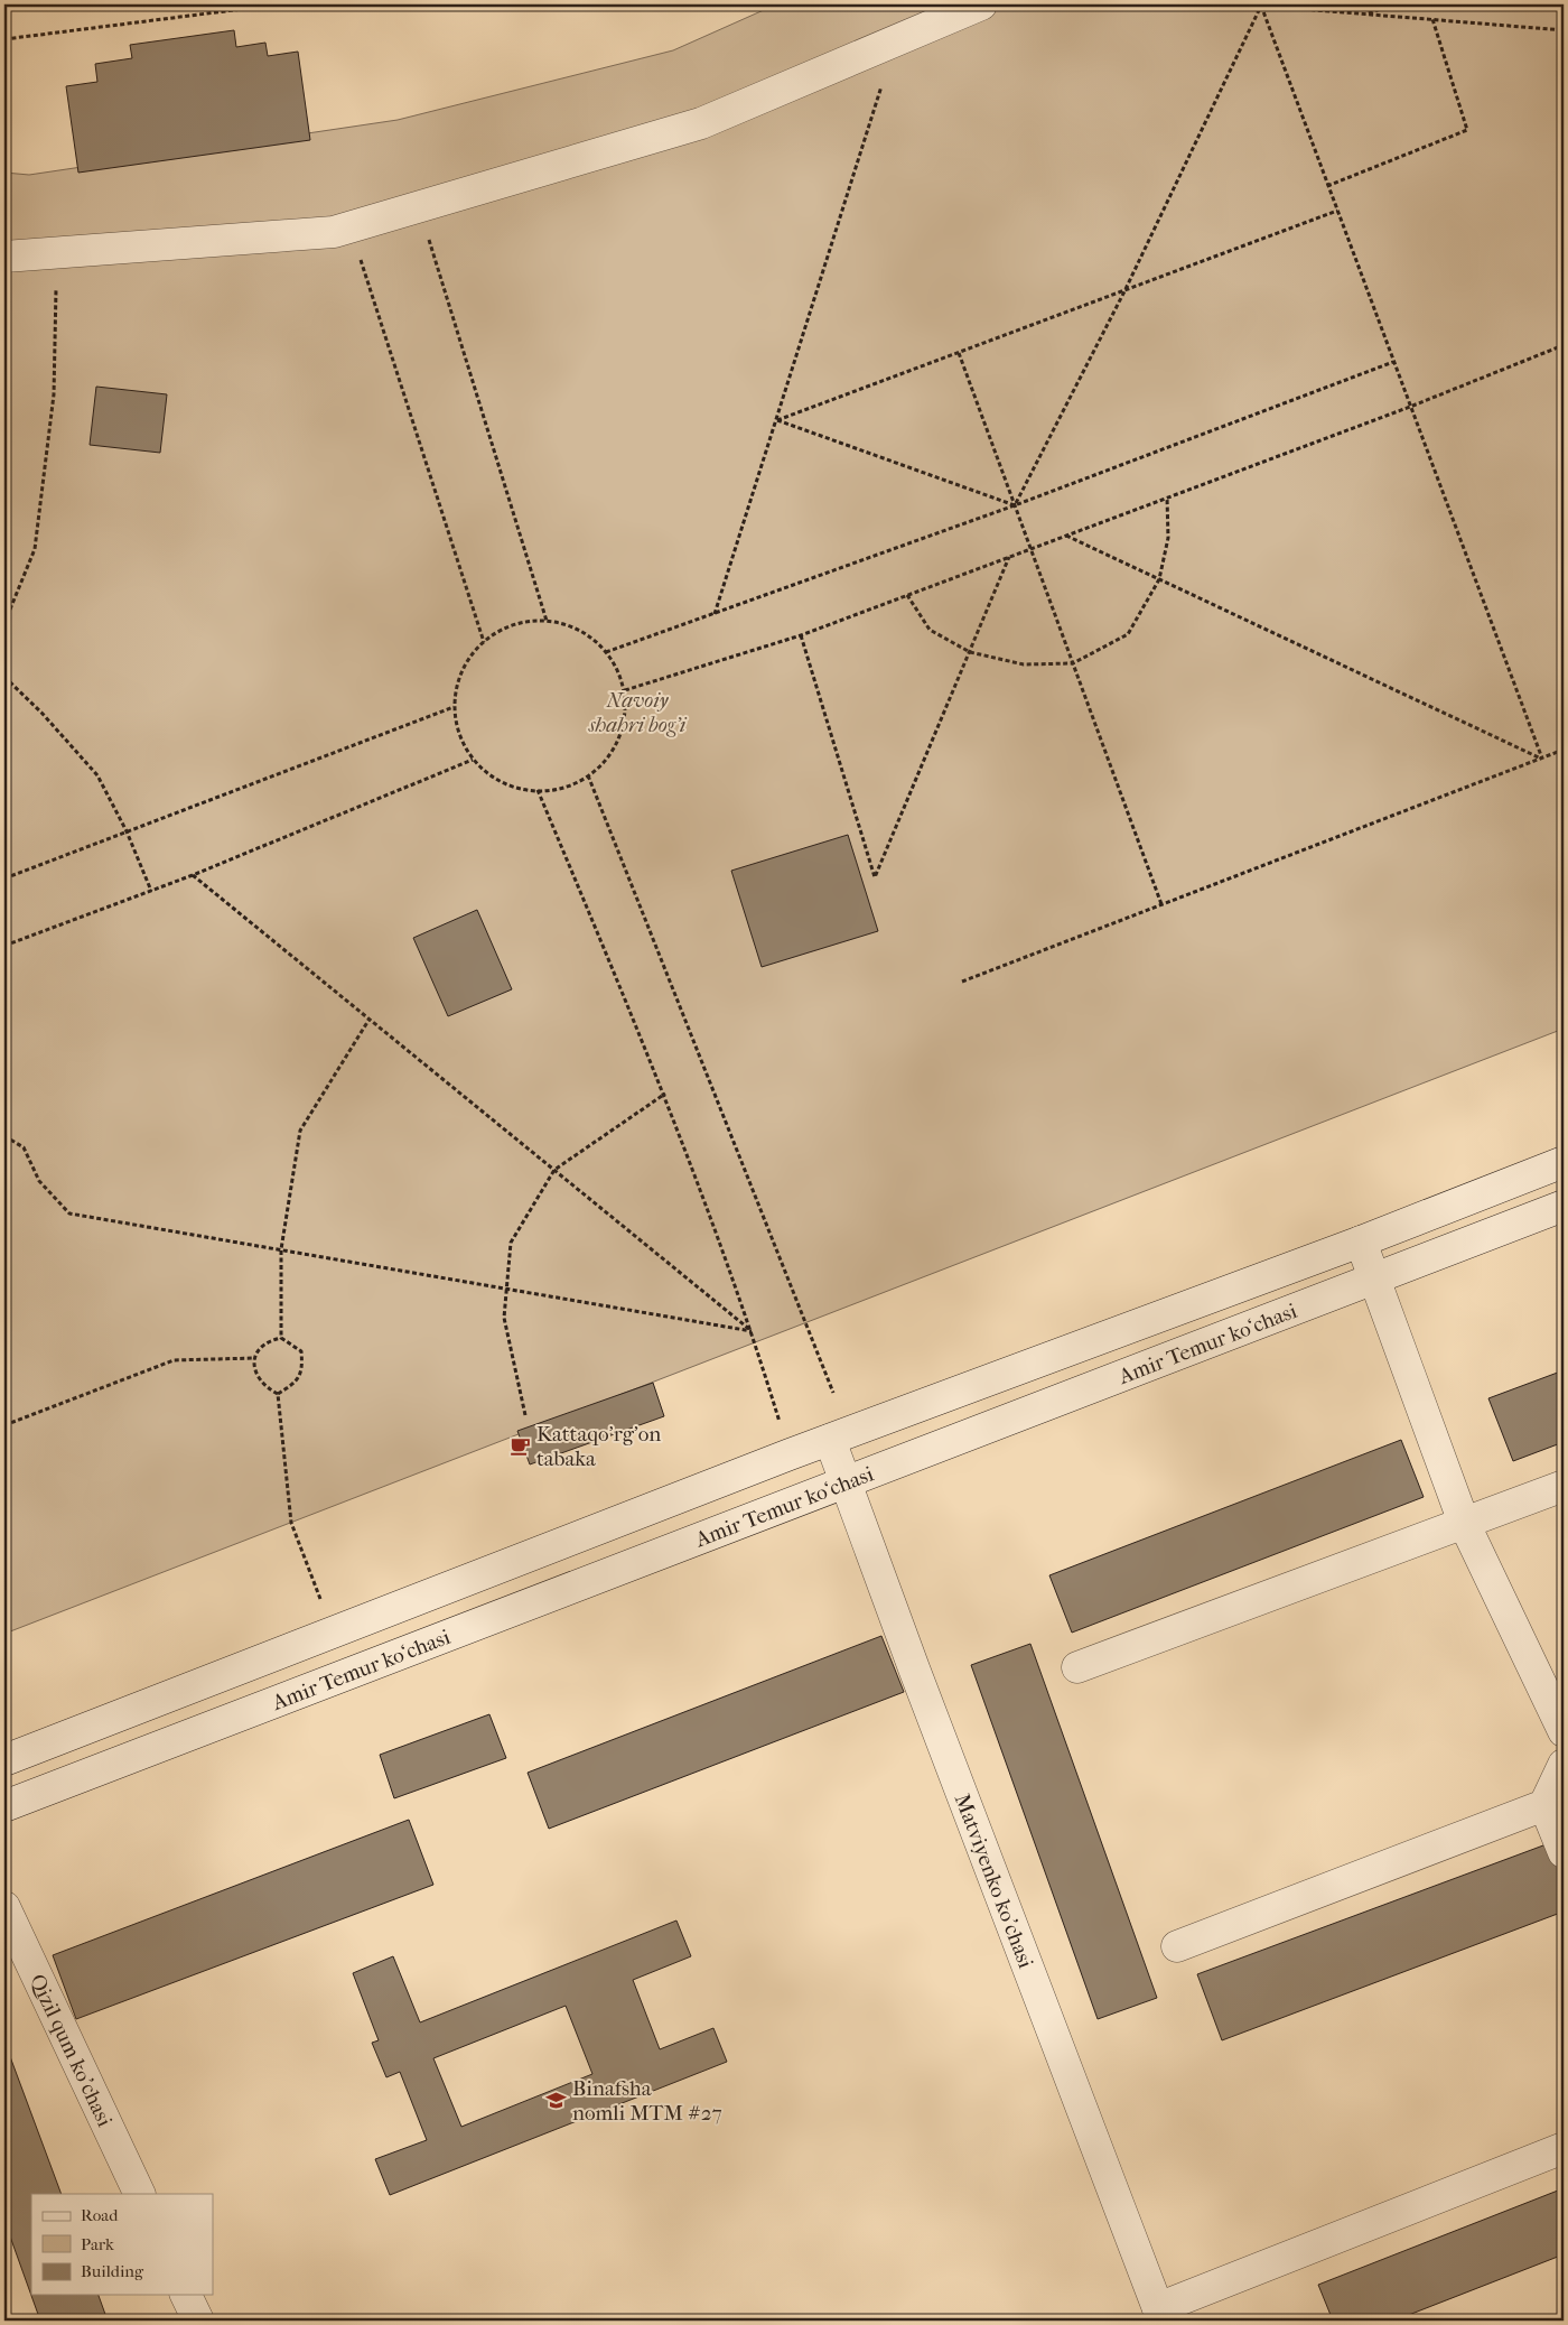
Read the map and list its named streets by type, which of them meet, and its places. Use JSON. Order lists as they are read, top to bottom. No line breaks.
{"streets":{"street":["Amir Temur ko‘chasi","Matviyenko ko'chasi","Qizil qum ko'chasi"]},"crossings":[["Amir Temur ko‘chasi","Matviyenko ko'chasi"]],"parks":["Navoiy shahri bog'i"],"places":{"cafe":["Kattaqo'rg'on tabaka"],"school or university":["Binafsha nomli MTM #27"]},"legend":["Road","Park","Building"]}
